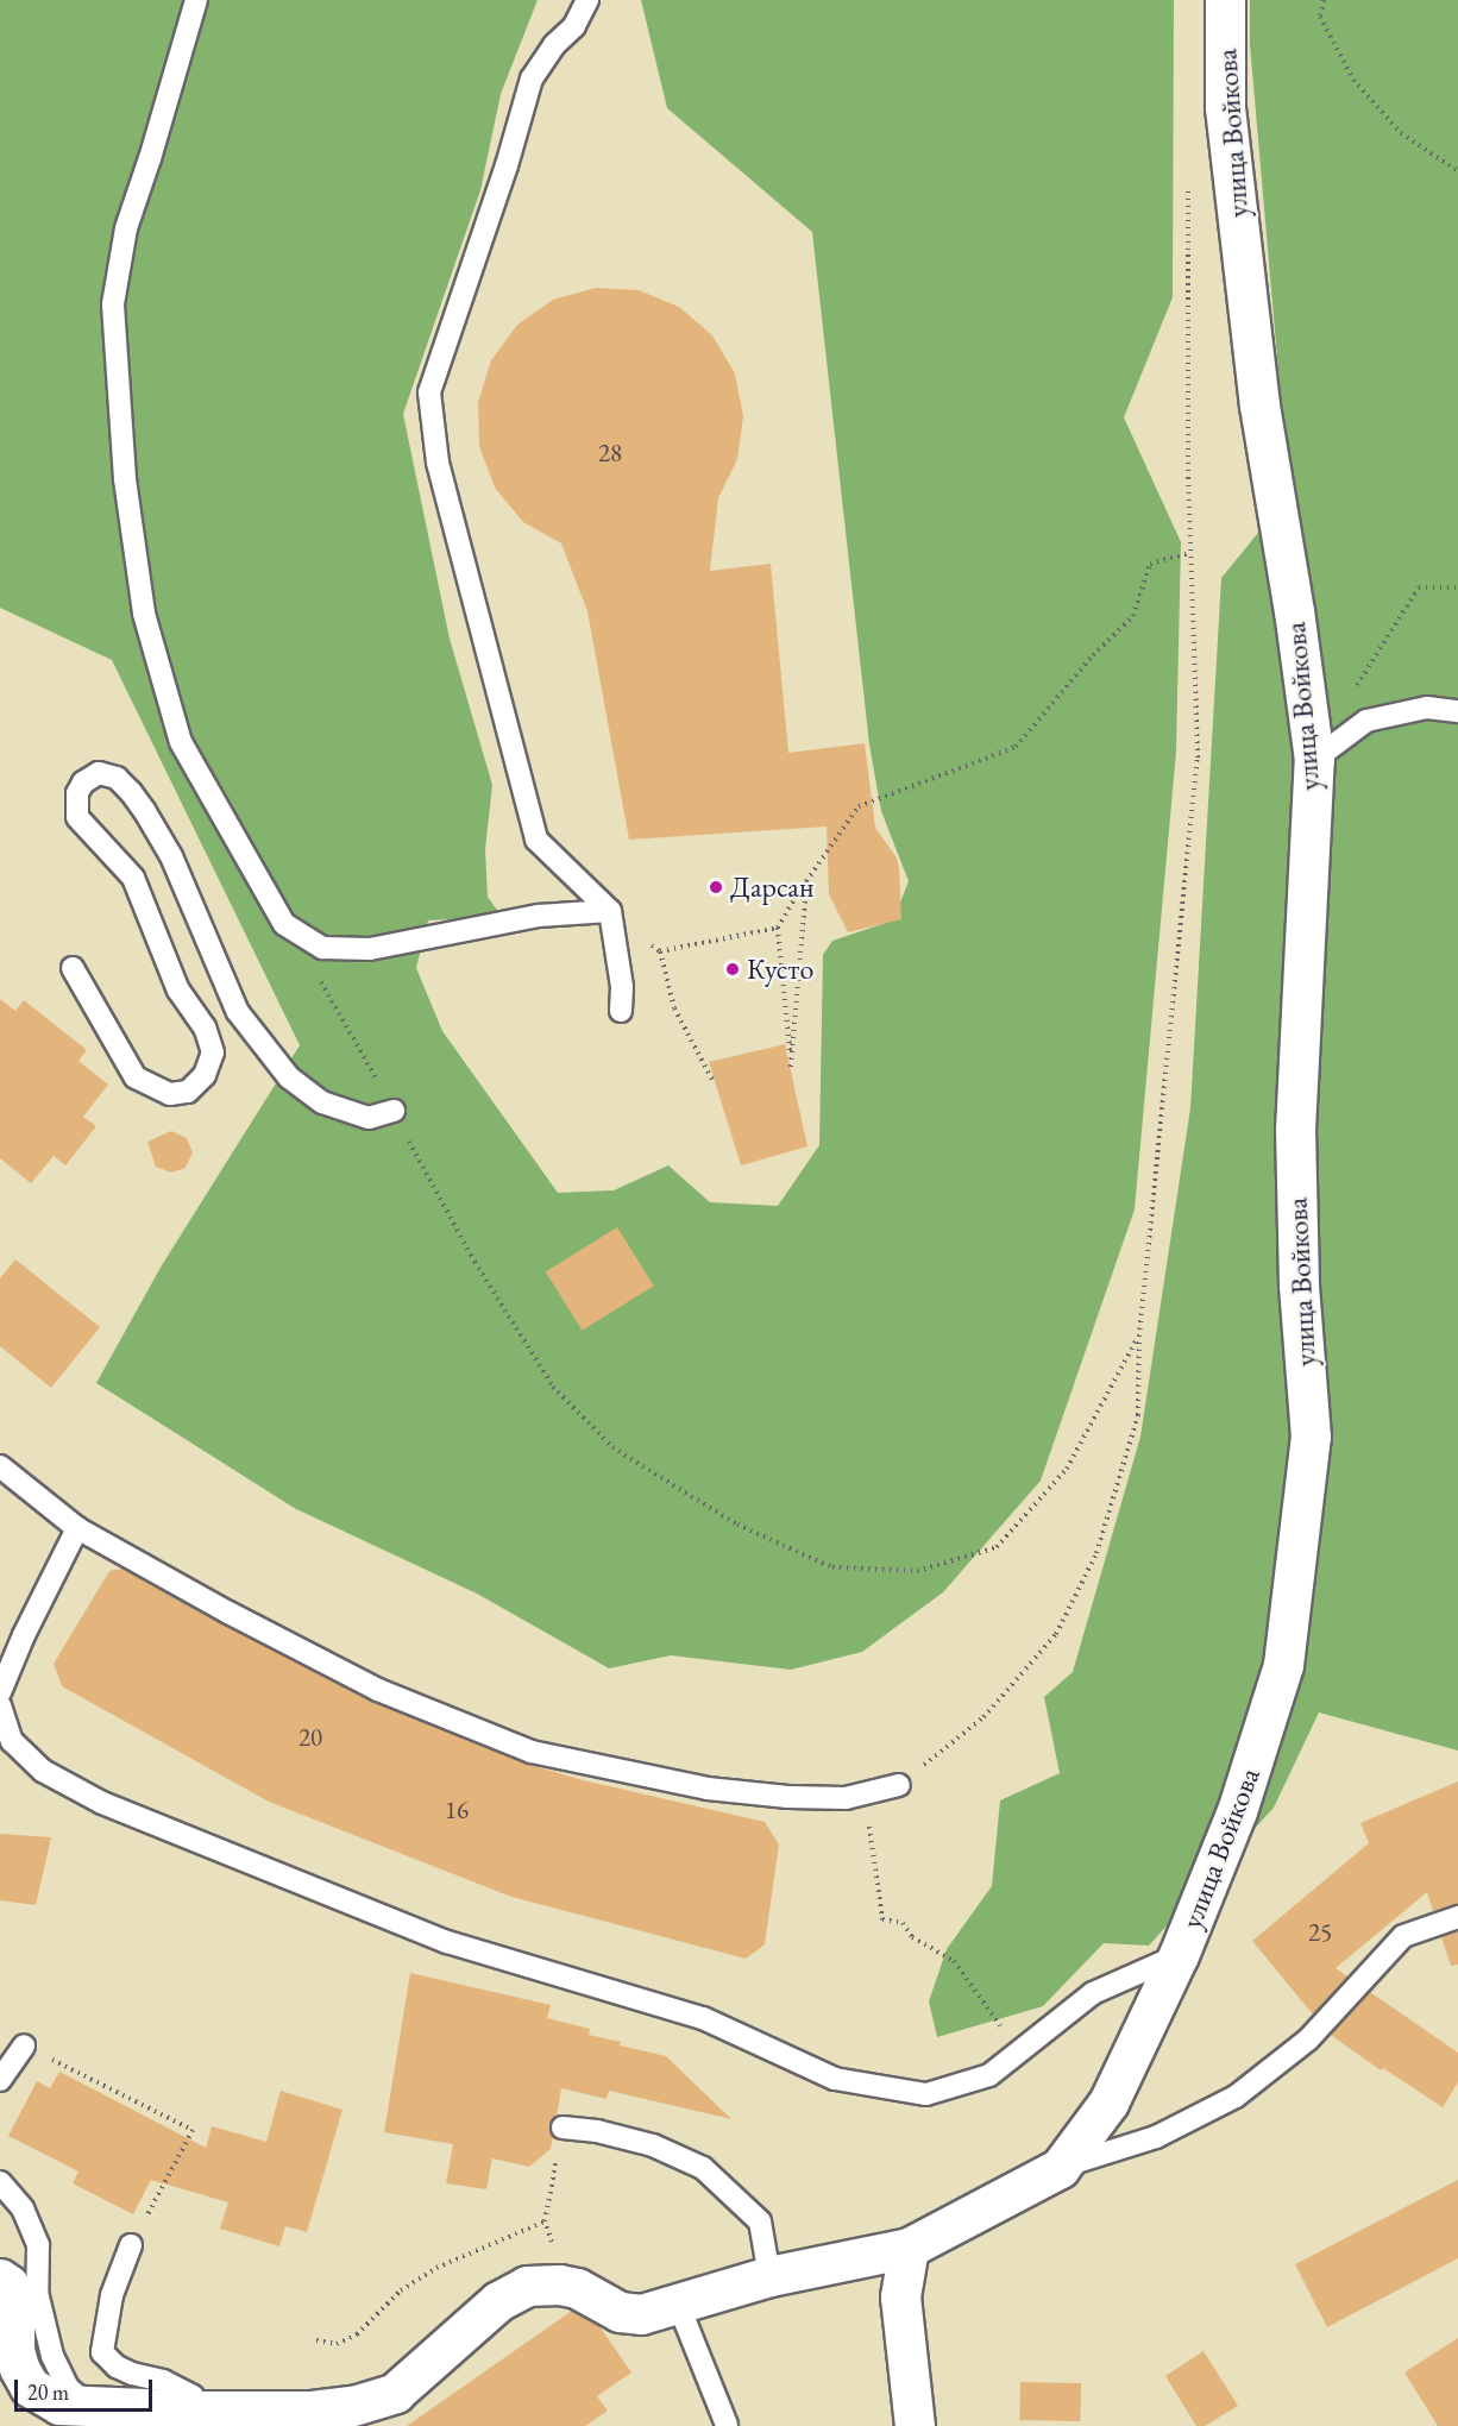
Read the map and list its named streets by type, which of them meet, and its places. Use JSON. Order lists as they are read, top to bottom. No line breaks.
{"streets":{"street":["улица Войкова"]},"places":["Дарсан","Кусто"],"house_numbers":["28","20","16","25"],"scale_bar":"20 m"}
